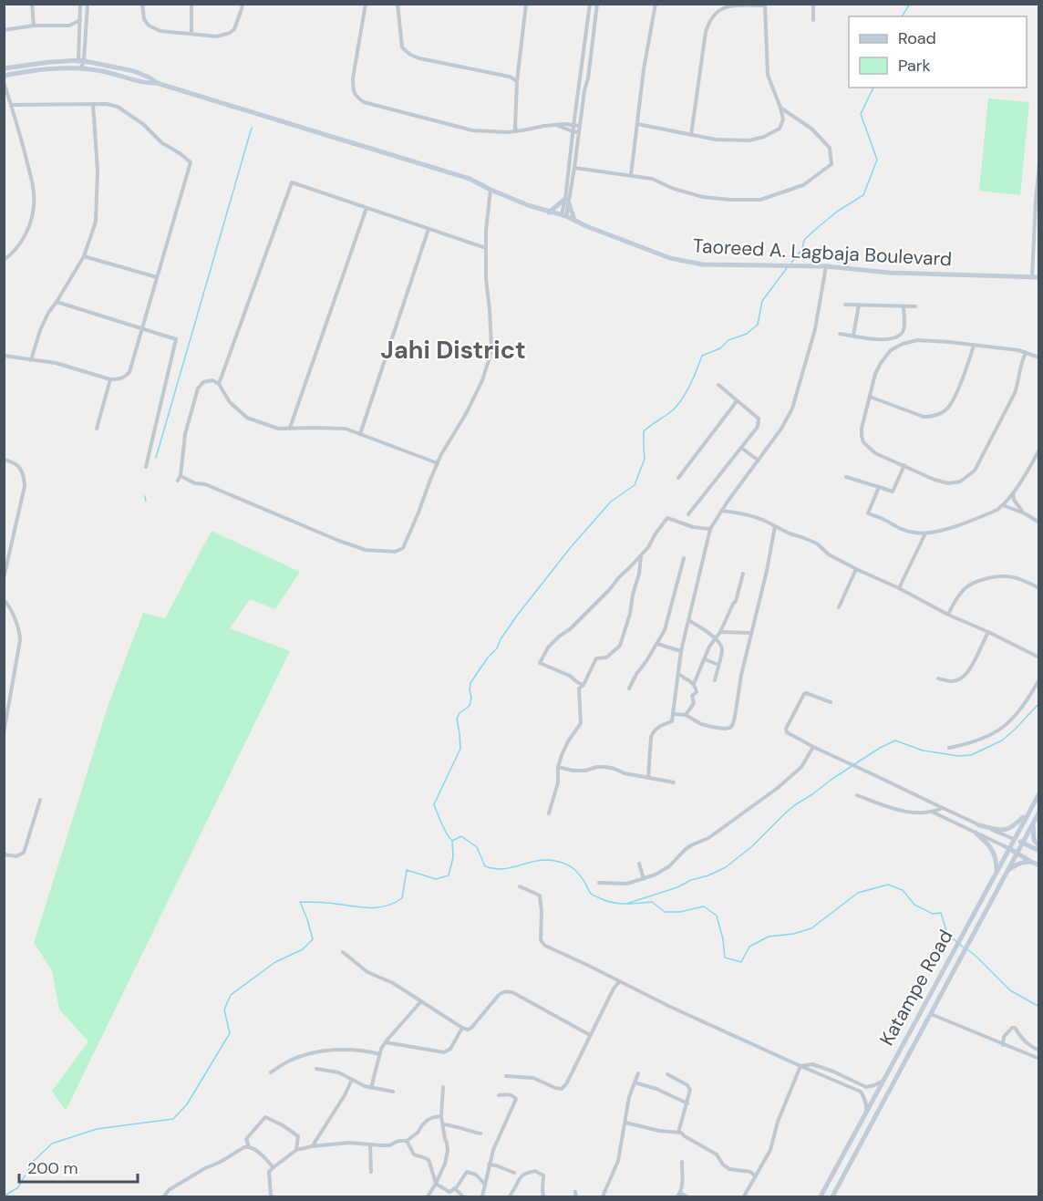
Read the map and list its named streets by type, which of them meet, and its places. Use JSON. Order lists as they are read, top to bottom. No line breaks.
{"streets":{"street":["Taoreed A. Lagbaja Boulevard","Katampe Road"]},"districts":["Jahi District"],"legend":["Road","Park"],"scale_bar":"200 m"}
